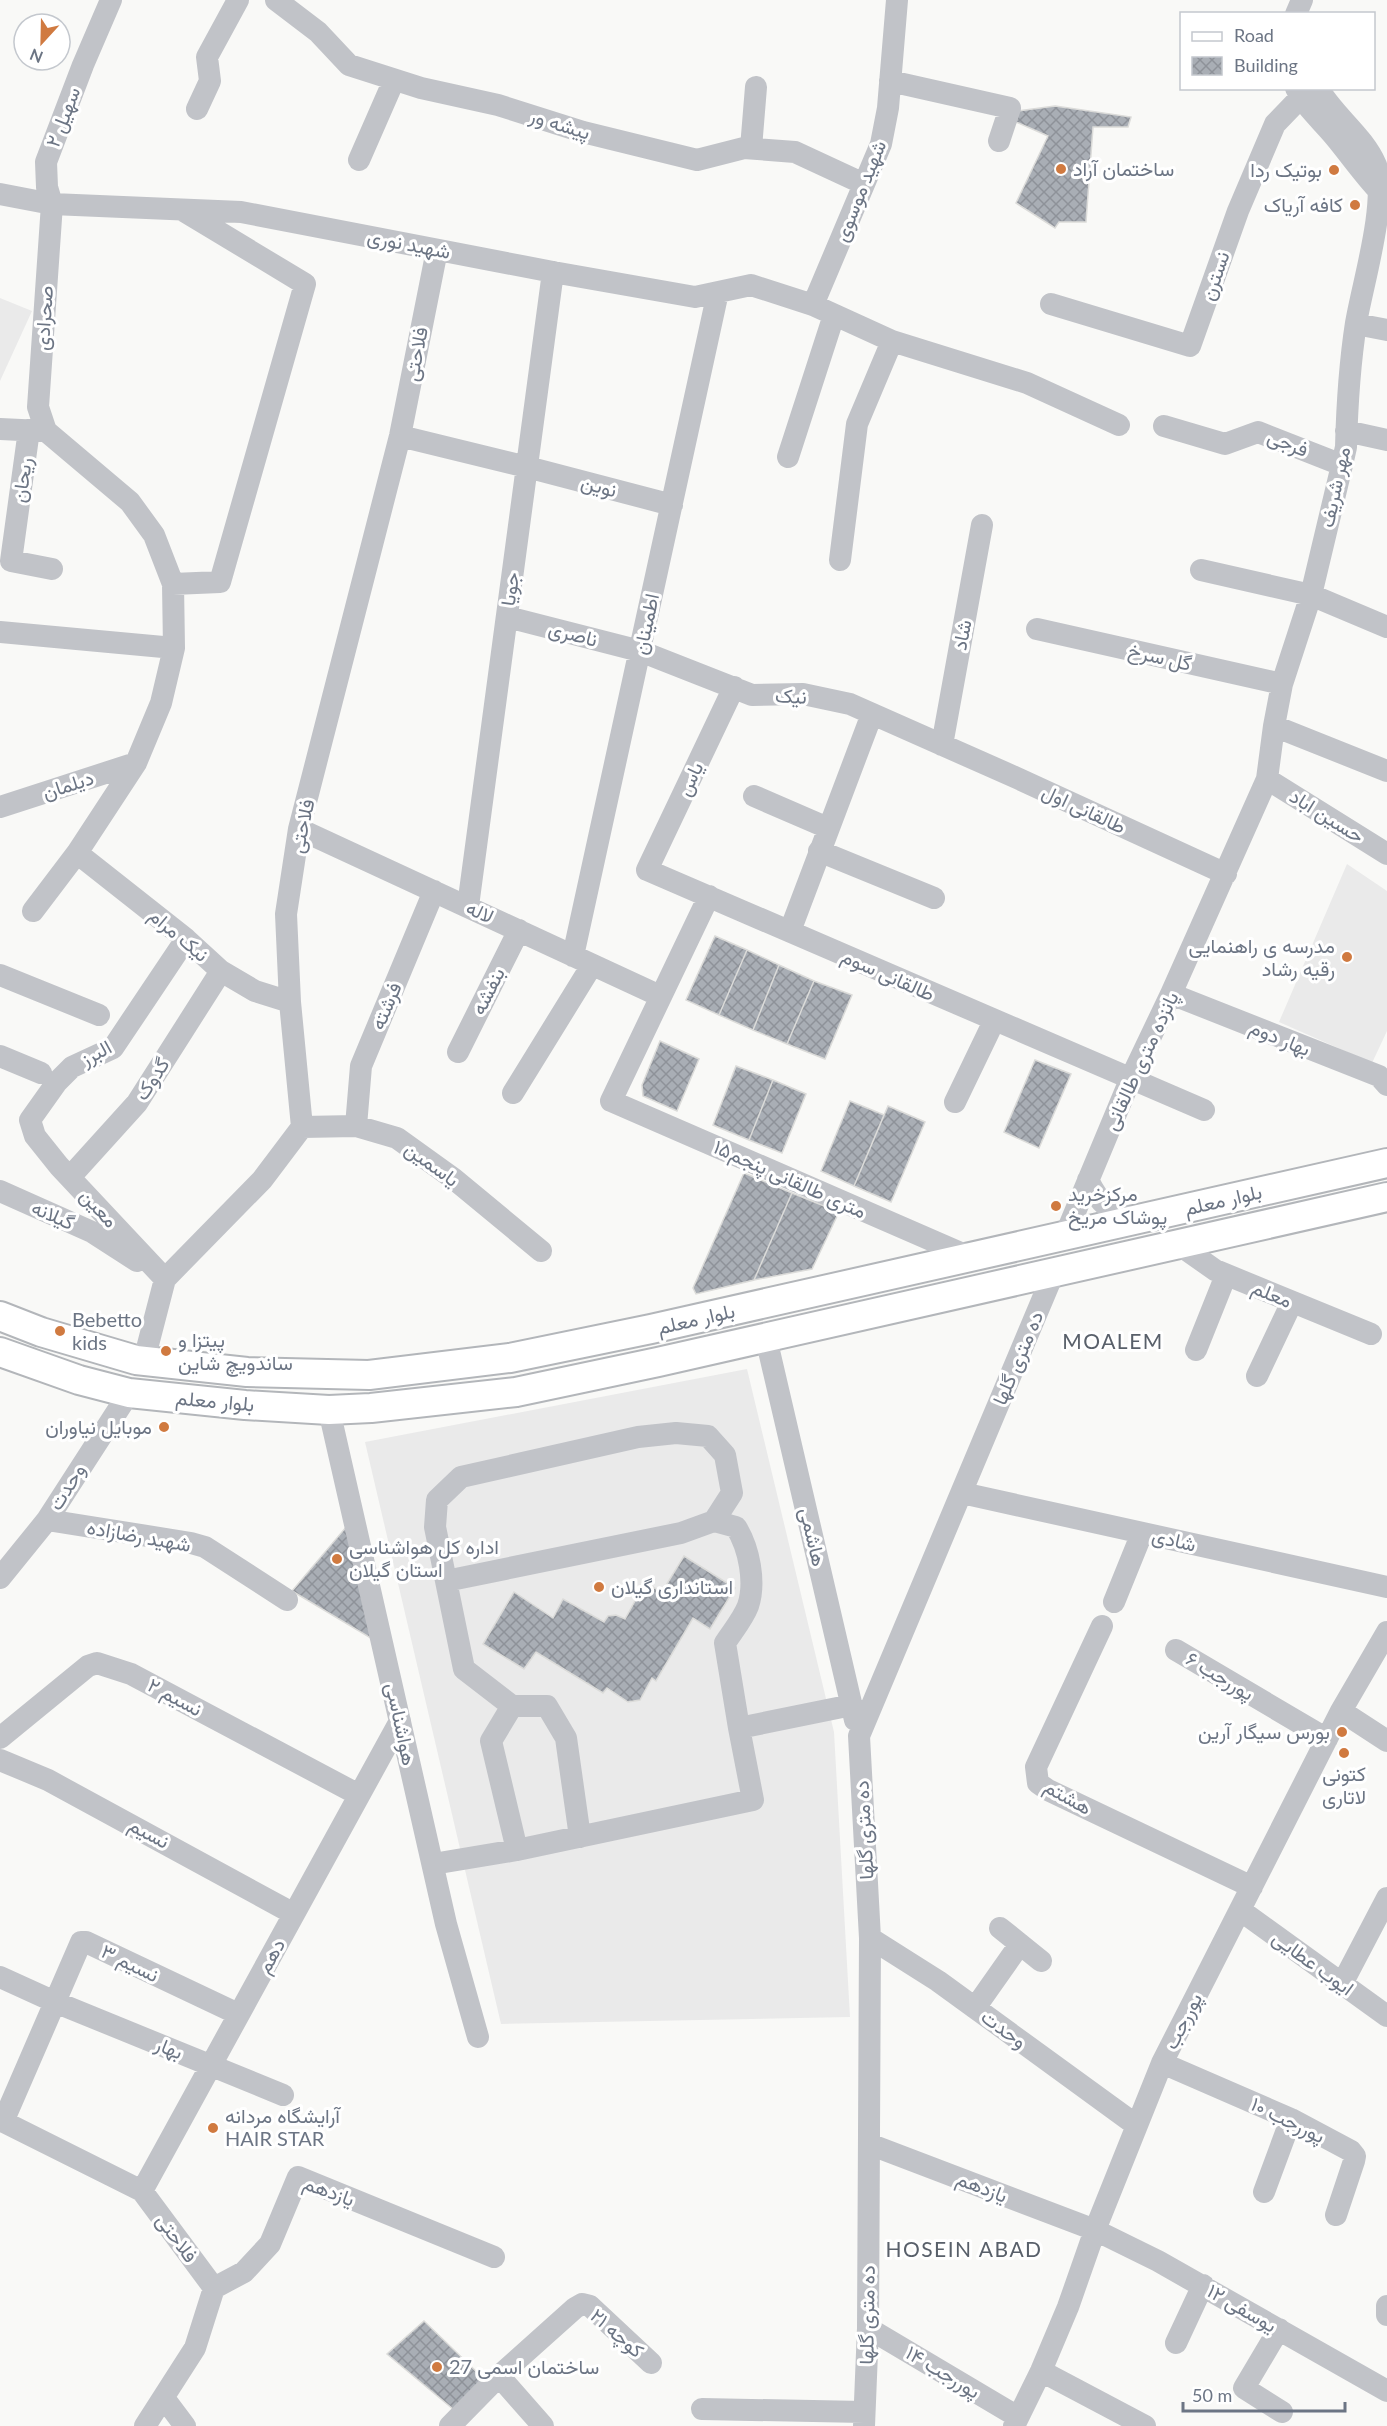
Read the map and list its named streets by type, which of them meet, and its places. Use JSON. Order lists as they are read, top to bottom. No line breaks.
{"streets":{"main road":["بلوار معلم"],"street":["سهیل ۲","پیشه ور","شهید موسوی","شهید نوری","نسترن","صحرادی","فلاحتی","فرجی","ریحان","نوین","مهر شریف","جویا","اطمینان","ناصری","شاد","گل سرخ","نیک","یاس","دیلمان","طالقانی اول","حسین اباد","لاله","نیک مرام","طالقانی سوم","بنفشه","فرشته","بهار دوم","البرز","پانزده متری طالقانی","گدوک","یاسمین","۱۵متری طالقانی پنجم","معین","گیلانه","معلم","ده متری گلها","وحدت","شهید رضازاده","هاشمی","شادی","پوررجب ۶","نسیم ٢","هواشناسی","هشتم","نسیم","دهم","نسیم ۳","ایوب عطایی","پوررجب","بهار","پوررجب ۱۰","یازدهم","یوسفی ۱۲","کوچه ۲۱","پوررجب ۱۴"]},"crossings":[["سهیل ۲","شهید نوری"],["سهیل ۲","صحرادی"],["پیشه ور","شهید موسوی"],["شهید موسوی","شهید نوری"],["شهید نوری","صحرادی"],["شهید نوری","فلاحتی"],["شهید نوری","جویا"],["شهید نوری","اطمینان"],["نسترن","مهر شریف"],["صحرادی","ریحان"],["فلاحتی","نوین"],["فلاحتی","لاله"],["فلاحتی","نیک مرام"],["فلاحتی","یاسمین"],["فلاحتی","دهم"],["فلاحتی","یازدهم"],["فرجی","مهر شریف"],["نوین","جویا"],["نوین","اطمینان"],["مهر شریف","گل سرخ"],["مهر شریف","حسین اباد"],["مهر شریف","پانزده متری طالقانی"],["جویا","ناصری"],["جویا","لاله"],["اطمینان","ناصری"],["اطمینان","نیک"],["اطمینان","لاله"],["ناصری","نیک"],["شاد","نیک"],["شاد","طالقانی اول"],["نیک","یاس"],["نیک","طالقانی اول"],["یاس","طالقانی سوم"],["طالقانی اول","پانزده متری طالقانی"],["حسین اباد","پانزده متری طالقانی"],["لاله","بنفشه"],["لاله","فرشته"],["لاله","۱۵متری طالقانی پنجم"],["نیک مرام","البرز"],["نیک مرام","گدوک"],["طالقانی سوم","پانزده متری طالقانی"],["فرشته","یاسمین"],["بهار دوم","پانزده متری طالقانی"],["البرز","معین"],["پانزده متری طالقانی","بلوار معلم"],["گدوک","معین"],["۱۵متری طالقانی پنجم","بلوار معلم"],["بلوار معلم","معلم"],["بلوار معلم","ده متری گلها"],["بلوار معلم","وحدت"],["بلوار معلم","هاشمی"],["بلوار معلم","هواشناسی"],["معین","گیلانه"],["ده متری گلها","وحدت"],["ده متری گلها","هاشمی"],["ده متری گلها","شادی"],["ده متری گلها","یازدهم"],["ده متری گلها","پوررجب ۱۴"],["وحدت","شهید رضازاده"],["وحدت","پوررجب"],["پوررجب ۶","پوررجب"],["نسیم ٢","دهم"],["هواشناسی","دهم"],["هشتم","پوررجب"],["نسیم","دهم"],["دهم","نسیم ۳"],["دهم","بهار"],["نسیم ۳","بهار"],["ایوب عطایی","پوررجب"],["پوررجب","پوررجب ۱۰"],["پوررجب","یازدهم"],["پوررجب","یوسفی ۱۲"],["پوررجب","پوررجب ۱۴"],["یازدهم","یوسفی ۱۲"]],"districts":["MOALEM","HOSEIN ABAD"],"places":["ساختمان آراد","بوتیک ردا","کافه آریاک","مدرسه ی راهنمایی رقیه رشاد","مرکزخرید پوشاک مریخ","Bebetto kids","پیتزا و ساندویچ شاین","موبایل نیاوران","اداره کل هواشناسی استان گیلان","استانداری گیلان","بورس سیگار آرین","کتونی لاتاری","آرایشگاه مردانه HAIR STAR","ساختمان اسمی 27"],"legend":["Road","Building"],"scale_bar":"50 m","north":"bottom"}
